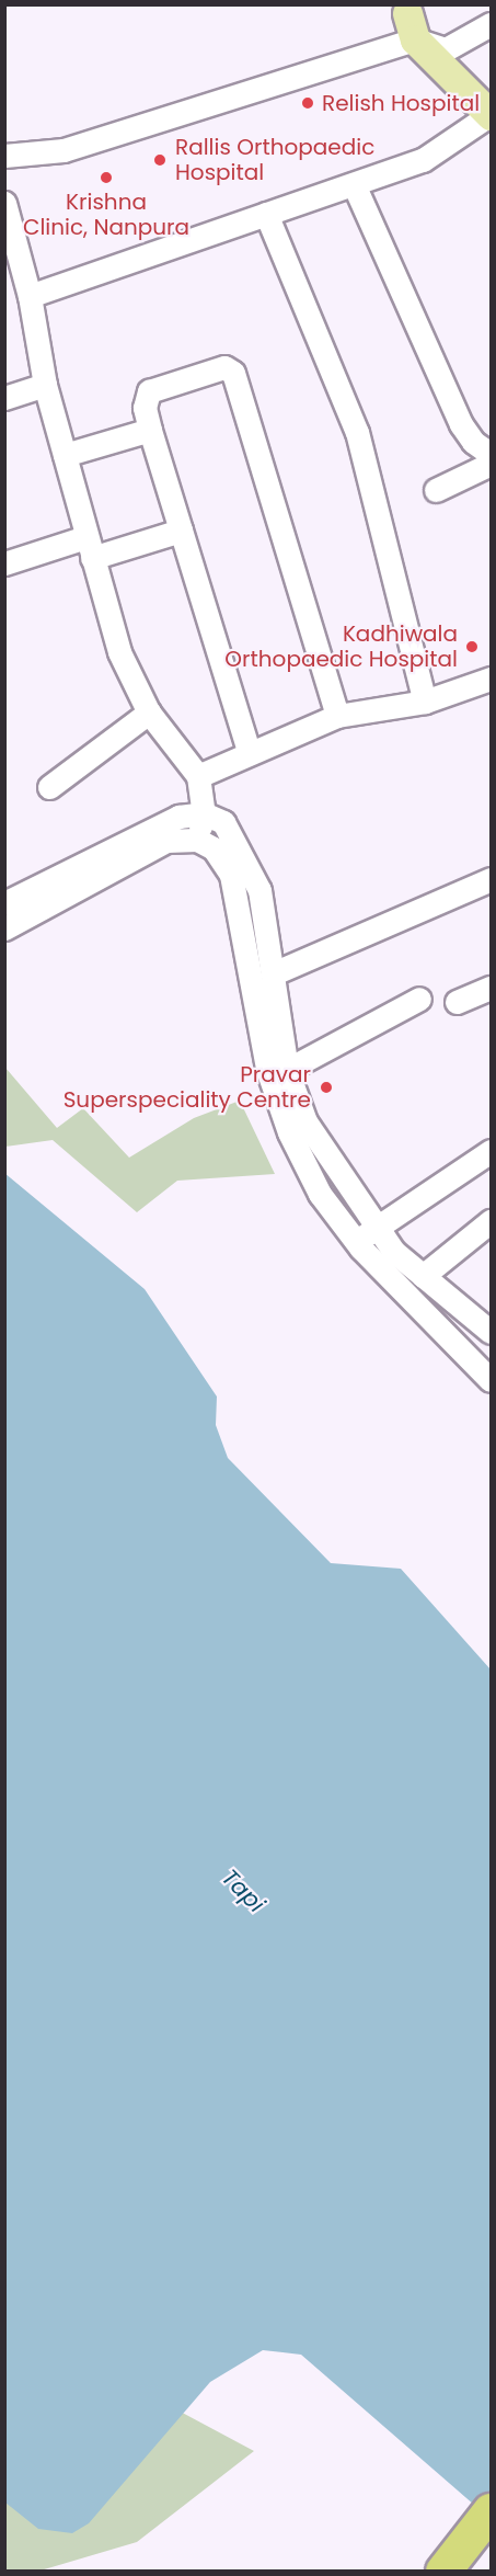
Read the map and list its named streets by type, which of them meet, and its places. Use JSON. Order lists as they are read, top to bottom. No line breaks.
{"water":["Tapi"],"places":["Relish Hospital","Rallis Orthopaedic Hospital","Krishna Clinic, Nanpura","Kadhiwala Orthopaedic Hospital","Pravar Superspeciality Centre"]}
